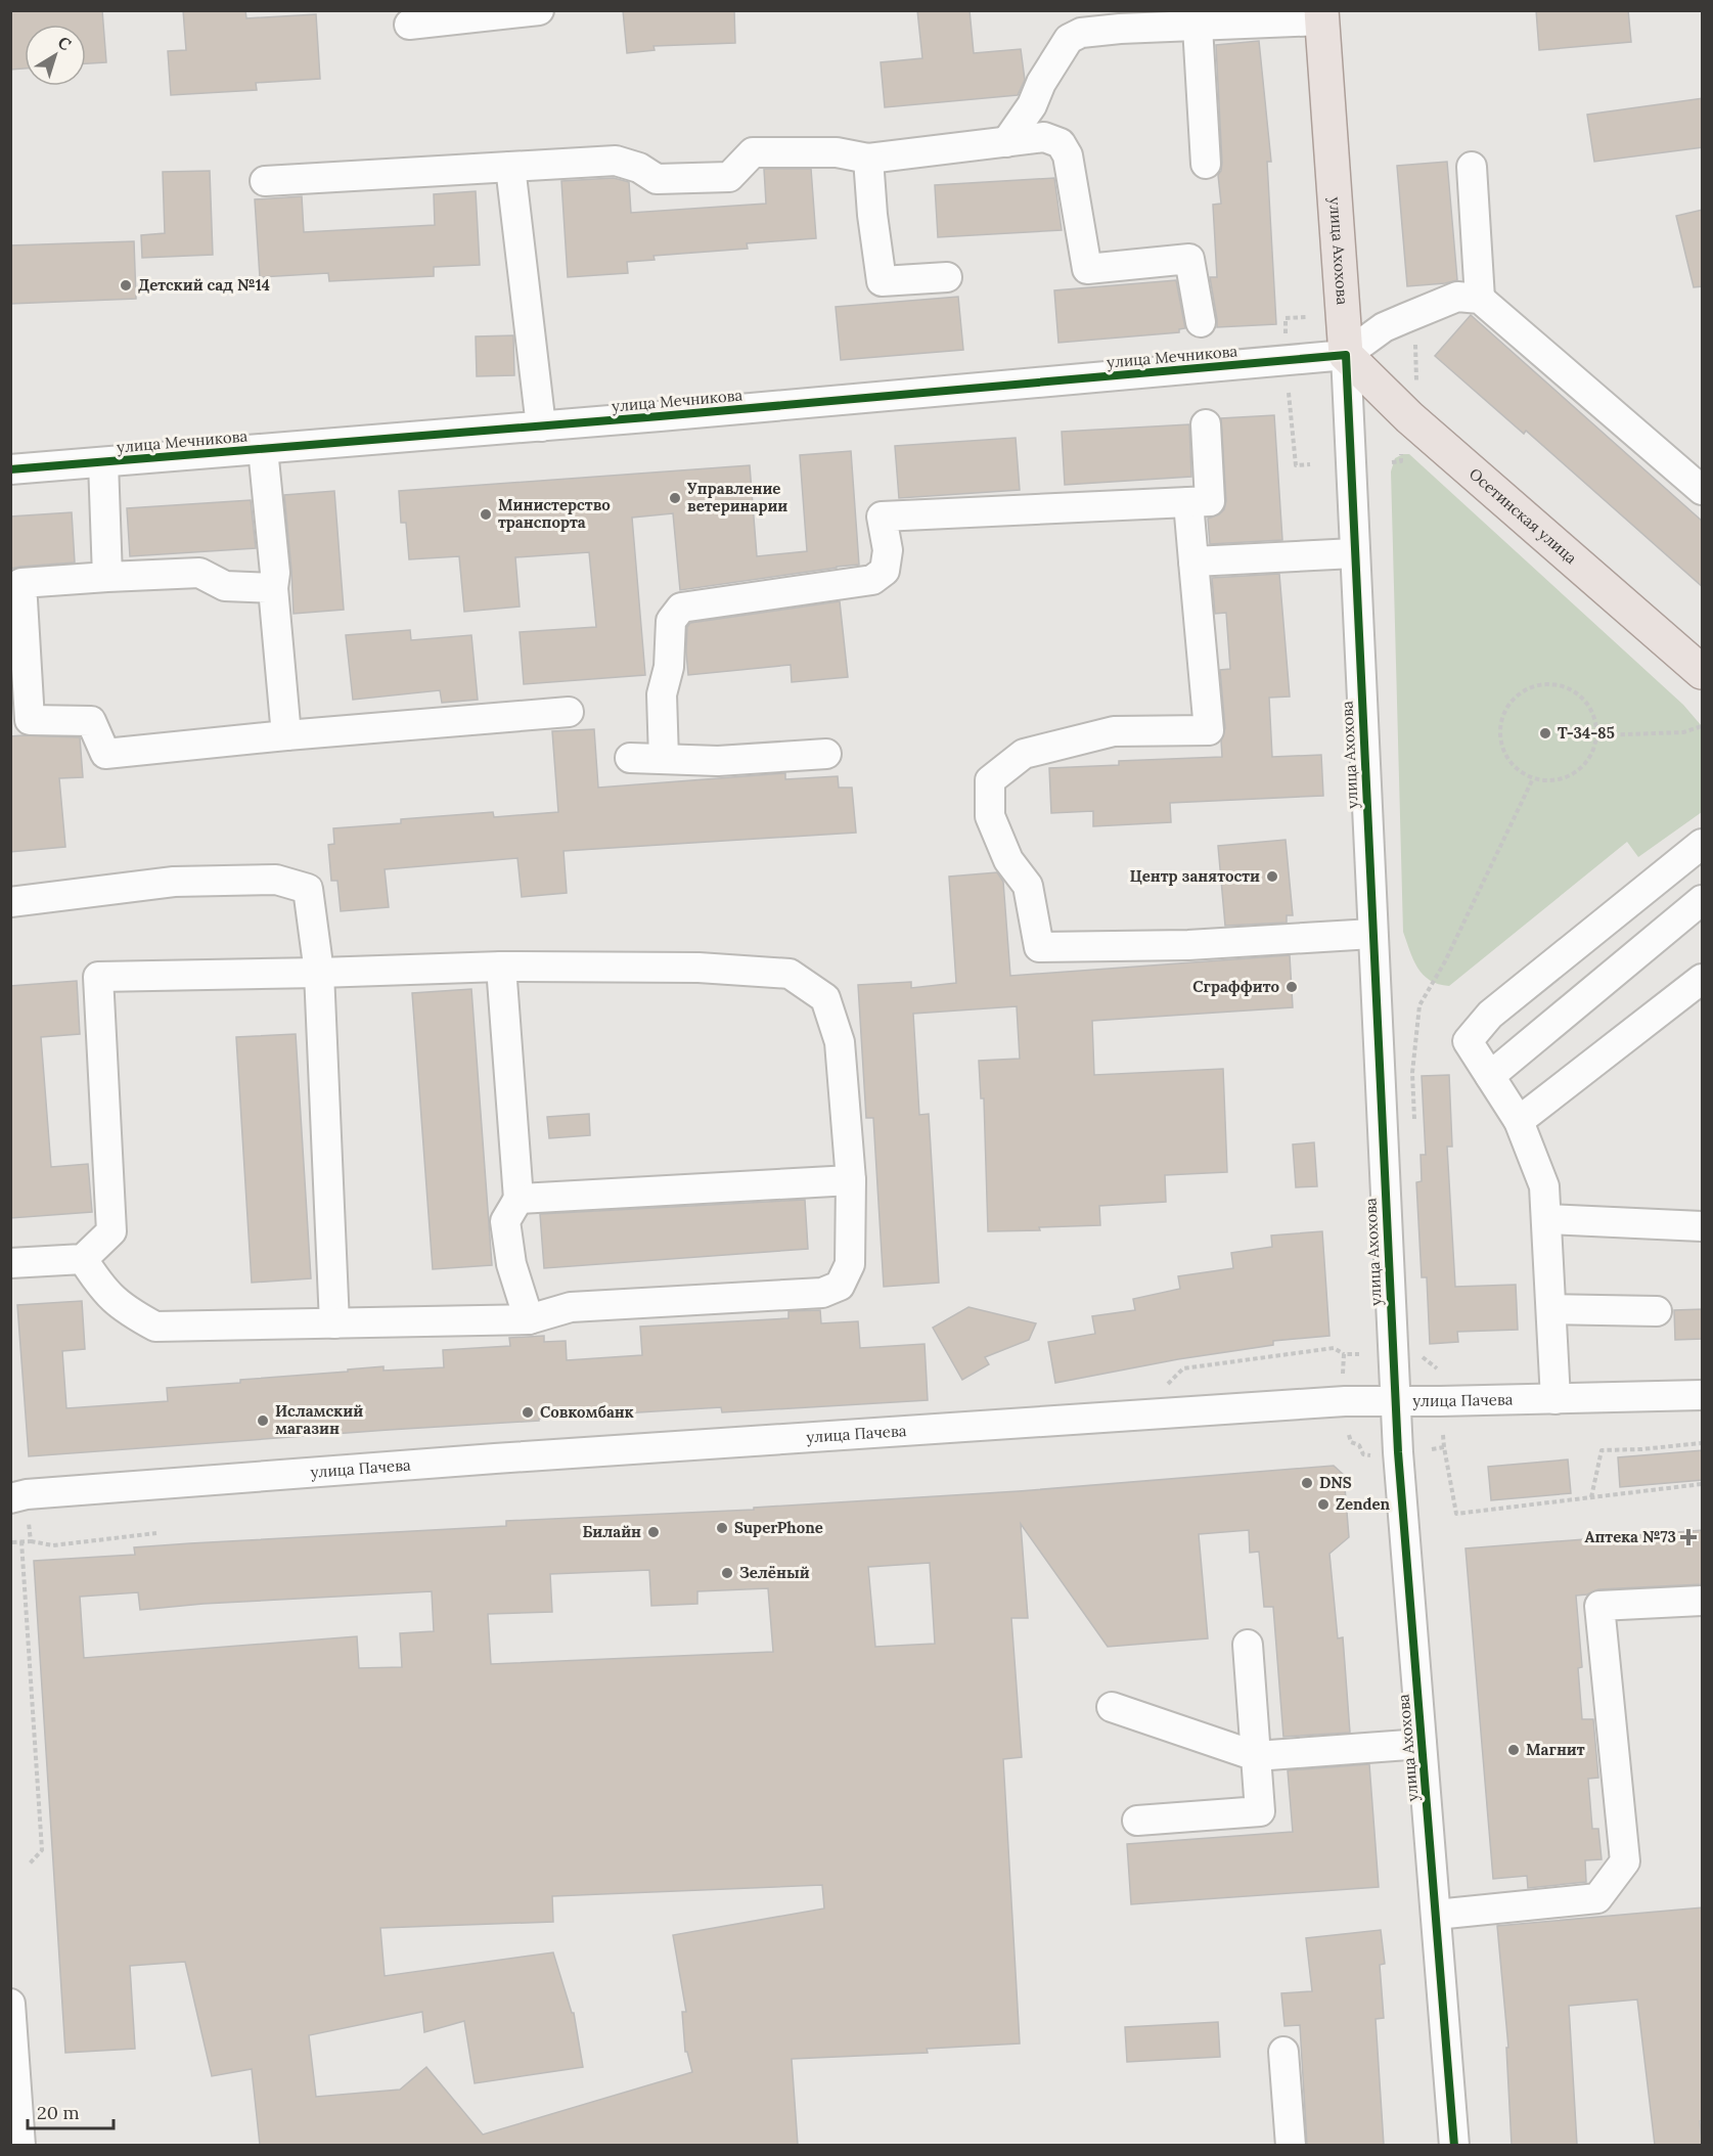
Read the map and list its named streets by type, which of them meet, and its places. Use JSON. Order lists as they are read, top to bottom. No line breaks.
{"streets":{"main road":["улица Ахохова","Осетинская улица"],"street":["улица Мечникова","улица Пачева"]},"crossings":[["улица Ахохова","улица Мечникова"],["улица Ахохова","Осетинская улица"],["улица Ахохова","улица Пачева"],["улица Мечникова","Осетинская улица"]],"places":{"other":["Детский сад №14","Управление ветеринарии","Министерство транспорта","Т-34-85","Центр занятости","Сграффито","Совкомбанк","Исламский магазин","DNS","Zenden","SuperPhone","Билайн","Зелёный","Магнит"],"health":["Аптека №73"]},"scale_bar":"20 m","north":"top right"}
